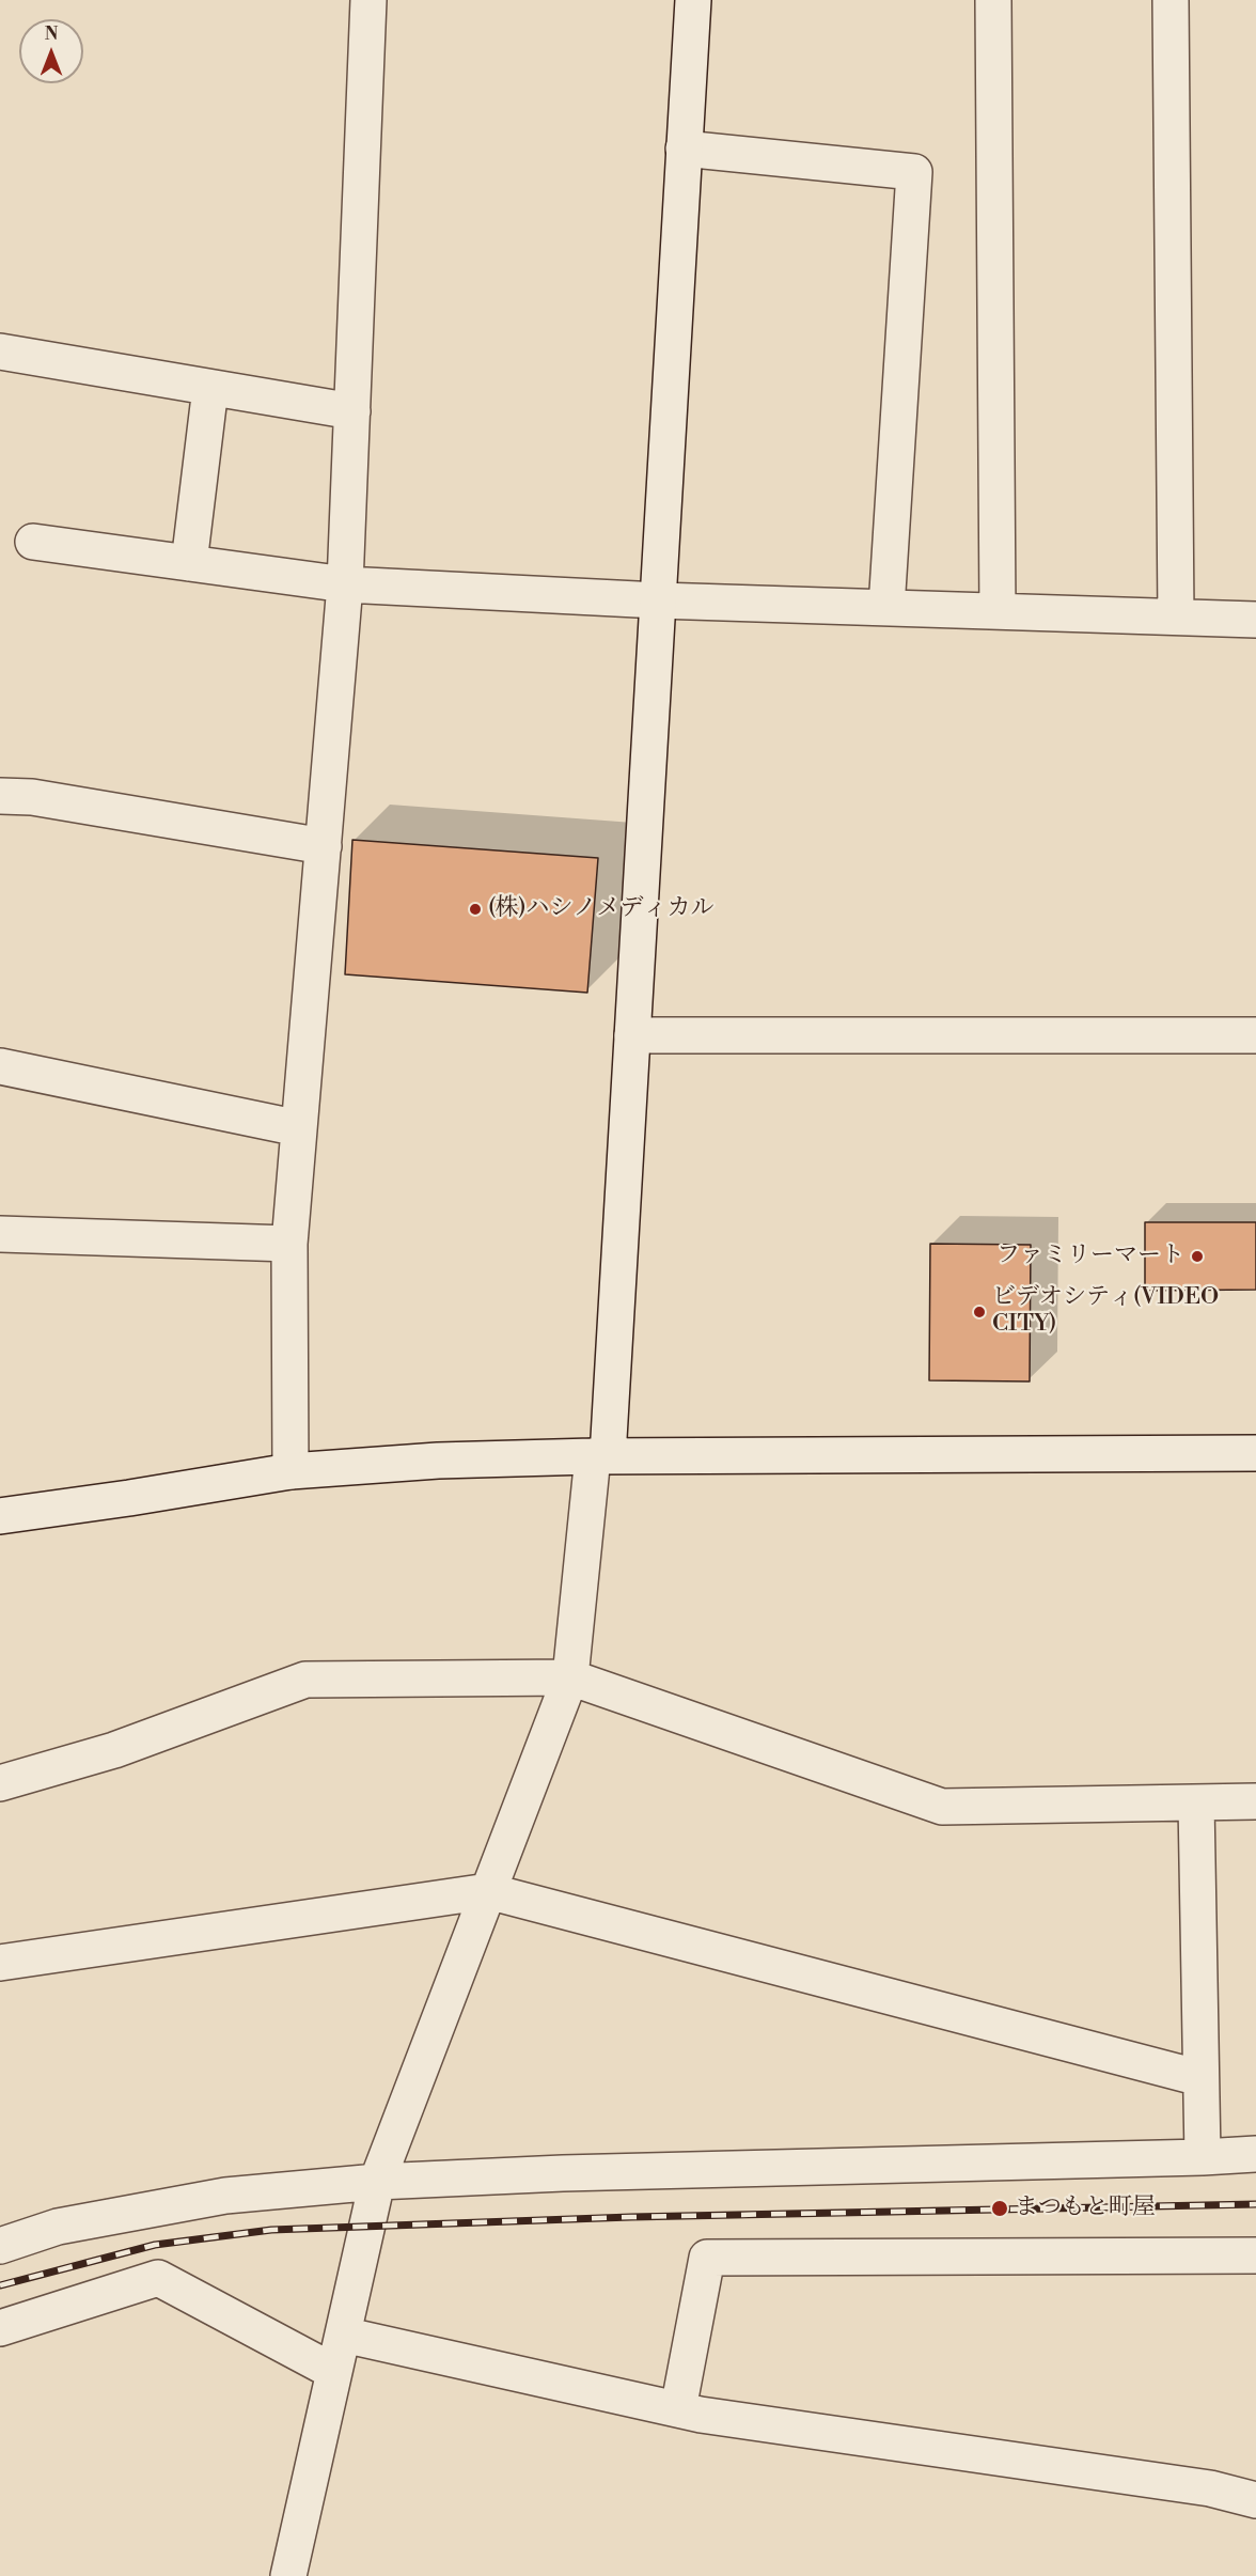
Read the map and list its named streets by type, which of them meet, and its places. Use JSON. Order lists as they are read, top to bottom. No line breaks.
{"places":["(株)ハシノメディカル","ファミリーマート","ビデオシティ(VIDEO CITY)","まつもと町屋"],"north":"top"}
